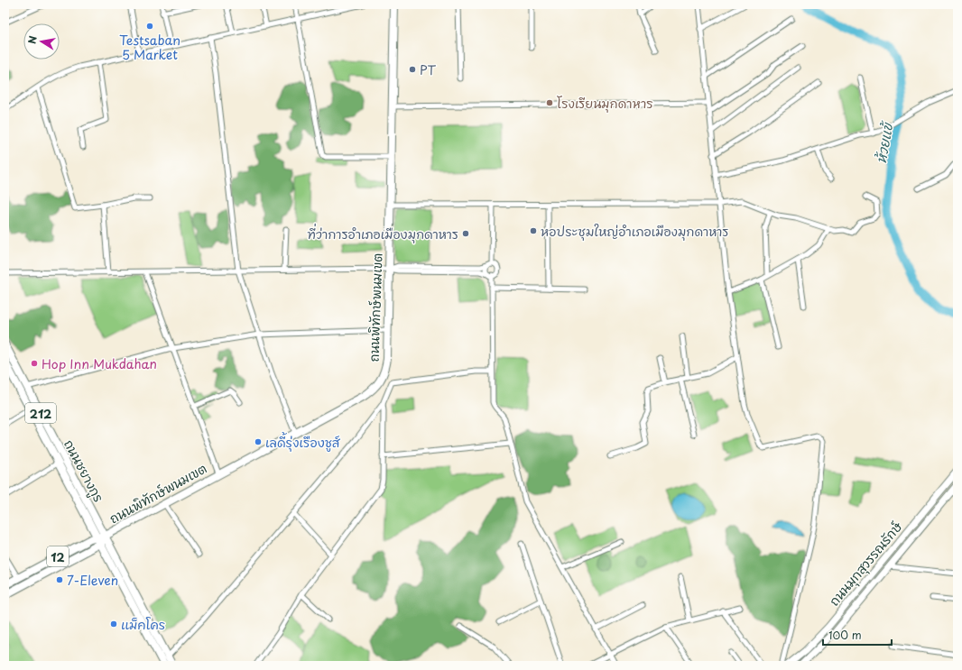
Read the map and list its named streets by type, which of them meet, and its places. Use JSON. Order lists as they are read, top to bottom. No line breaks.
{"streets":{"main road":["ถนนพิทักษ์พนมเขต","212","ถนนชยางกูร","12","ถนนมุกสุวรรณรักษ์"]},"crossings":[["ถนนพิทักษ์พนมเขต","ถนนชยางกูร"],["ถนนชยางกูร","12"]],"water":["ห้วยแข้"],"places":["Testsaban 5 Market","PT","โรงเรียนมุกดาหาร","หอประชุมใหญ่อำเภอเมืองมุกดาหาร","ที่ว่าการอำเภอเมืองมุกดาหาร","Hop Inn Mukdahan","เลดี้รุ่งเรืองชูส์","7-Eleven","แม็คโคร"],"scale_bar":"100 m","north":"left"}
